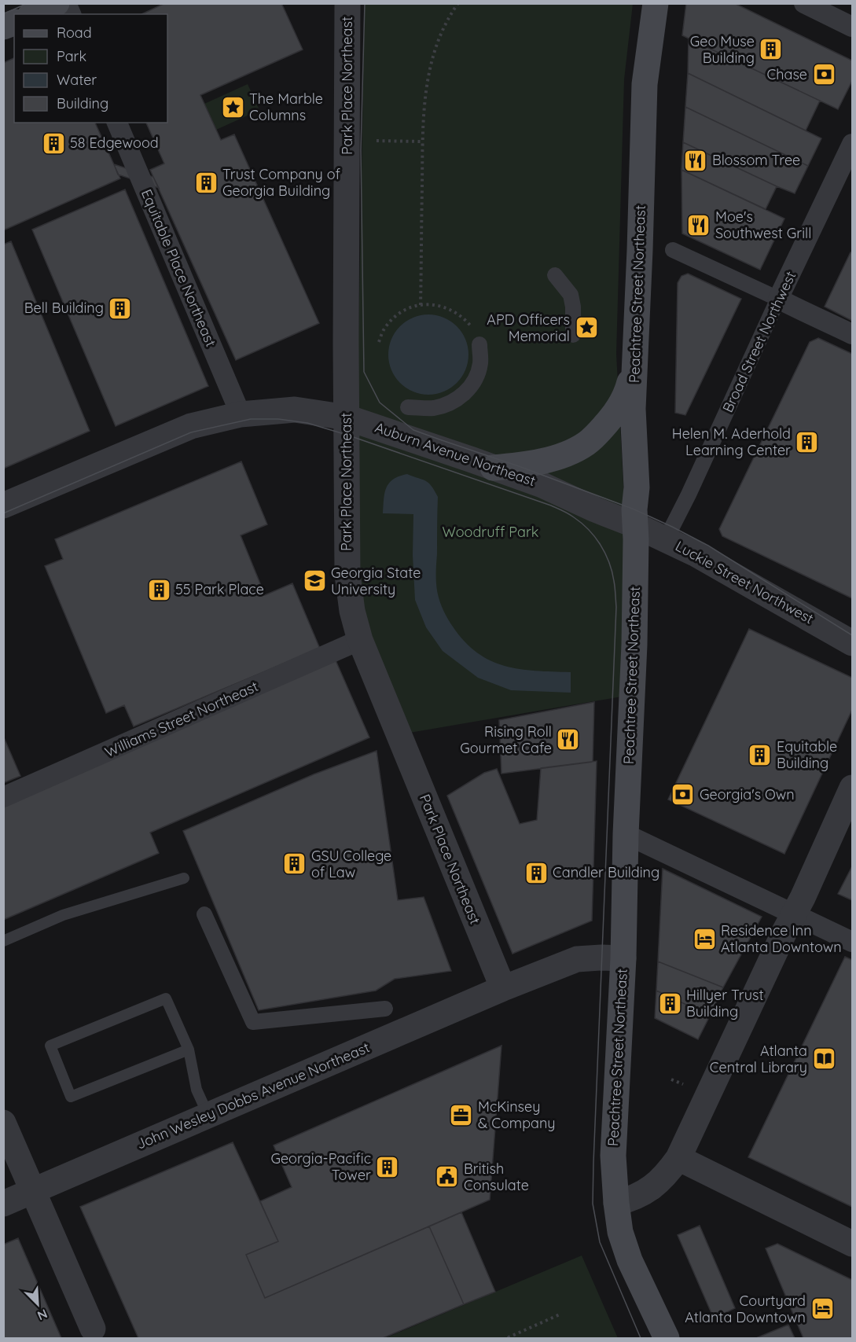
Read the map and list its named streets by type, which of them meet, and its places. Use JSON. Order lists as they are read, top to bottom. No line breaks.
{"streets":{"main road":["Peachtree Street Northeast"],"street":["Park Place Northeast","Equitable Place Northeast","Broad Street Northwest","Auburn Avenue Northeast","Luckie Street Northwest","Williams Street Northeast","John Wesley Dobbs Avenue Northeast"]},"crossings":[["Park Place Northeast","Auburn Avenue Northeast"],["Park Place Northeast","Williams Street Northeast"],["Park Place Northeast","John Wesley Dobbs Avenue Northeast"],["Equitable Place Northeast","Auburn Avenue Northeast"],["Peachtree Street Northeast","Auburn Avenue Northeast"],["Peachtree Street Northeast","Luckie Street Northwest"],["Peachtree Street Northeast","John Wesley Dobbs Avenue Northeast"],["Broad Street Northwest","Luckie Street Northwest"],["Auburn Avenue Northeast","Luckie Street Northwest"]],"parks":["Woodruff Park"],"places":{"building":["Geo Muse Building","58 Edgewood","Trust Company of Georgia Building","Bell Building","Helen M. Aderhold Learning Center","55 Park Place","Equitable Building","GSU College of Law","Candler Building","Hillyer Trust Building","Georgia-Pacific Tower"],"bank":["Chase","Georgia's Own"],"place":["The Marble Columns","APD Officers Memorial"],"restaurant":["Blossom Tree","Moe's Southwest Grill","Rising Roll Gourmet Cafe"],"school or university":["Georgia State University"],"hotel":["Residence Inn Atlanta Downtown","Courtyard Atlanta Downtown"],"library":["Atlanta Central Library"],"office":["McKinsey & Company"],"public building":["British Consulate"]},"legend":["Road","Park","Water","Building"],"north":"bottom right"}
